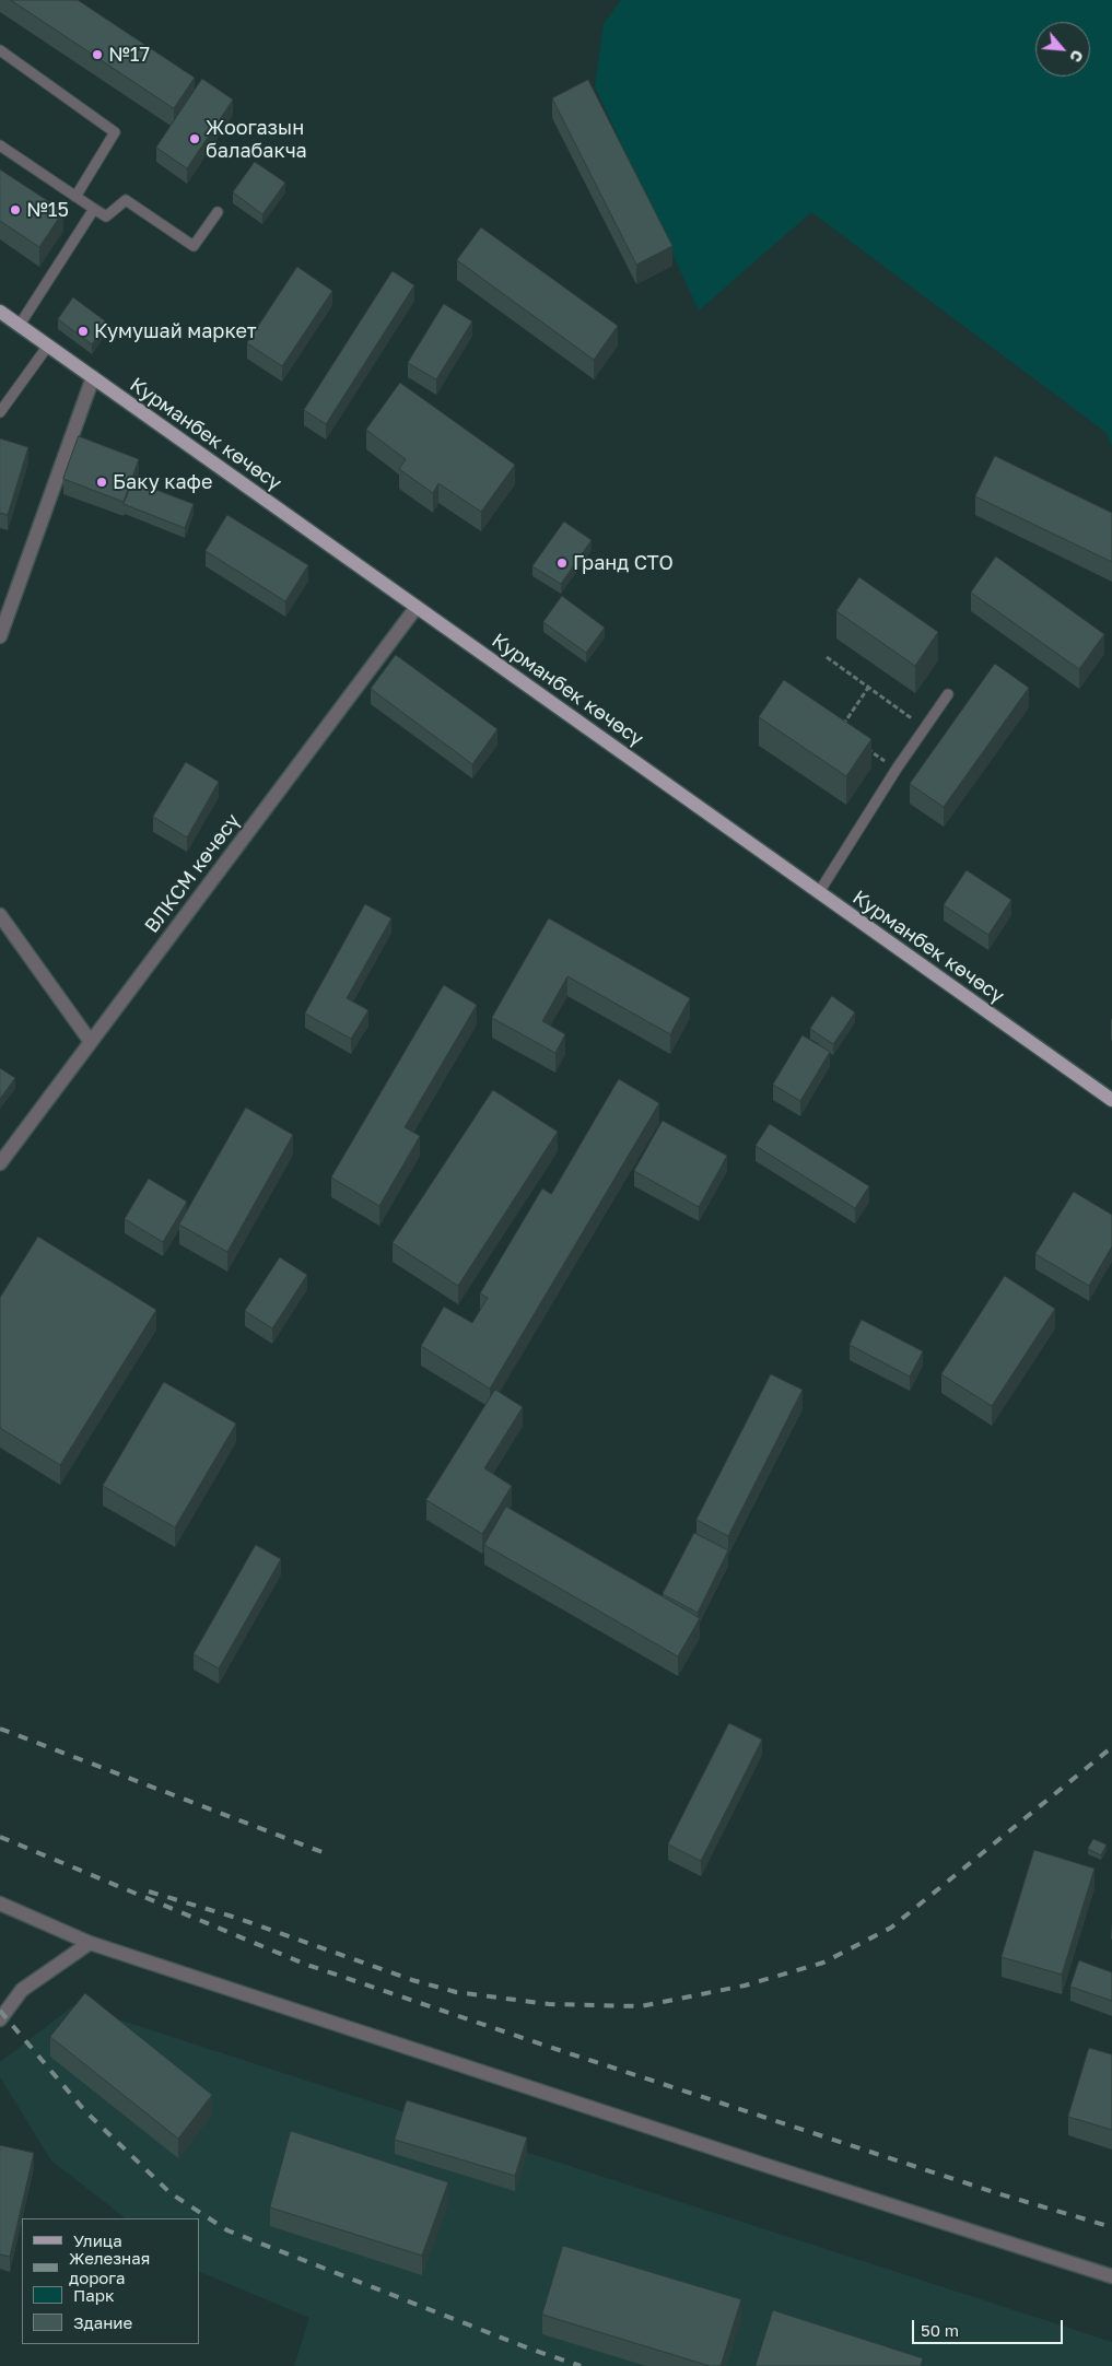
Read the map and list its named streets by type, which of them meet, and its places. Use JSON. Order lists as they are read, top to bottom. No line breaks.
{"streets":{"main road":["Курманбек көчөсү"],"street":["ВЛКСМ көчөсү"]},"crossings":[["Курманбек көчөсү","ВЛКСМ көчөсү"]],"places":["№17","Жоогазын балабакча","№15","Кумушай маркет","Баку кафе","Гранд СТО"],"legend":["Улица","Железная дорога","Парк","Здание"],"scale_bar":"50 m","north":"bottom right"}
